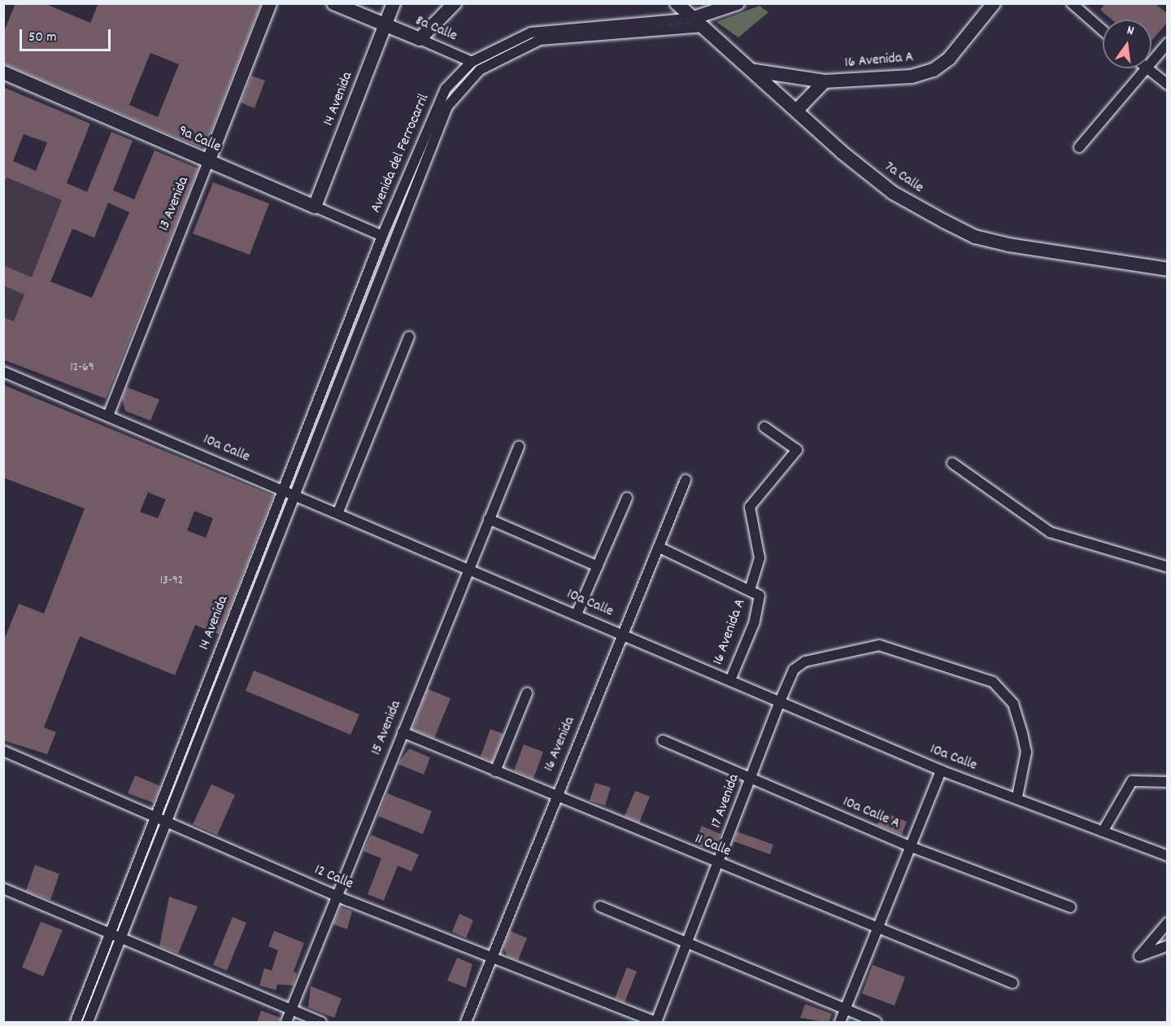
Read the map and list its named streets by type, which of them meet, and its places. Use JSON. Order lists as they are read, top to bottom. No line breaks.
{"streets":{"main road":["8a Calle","16 Avenida A","14 Avenida","9a Calle","7a Calle","13 Avenida"],"street":["Avenida del Ferrocarril","10a Calle","15 Avenida","16 Avenida","17 Avenida","10a Calle A","11 Calle","12 Calle"]},"crossings":[["8a Calle","14 Avenida"],["8a Calle","Avenida del Ferrocarril"],["16 Avenida A","7a Calle"],["16 Avenida A","10a Calle"],["14 Avenida","9a Calle"],["14 Avenida","Avenida del Ferrocarril"],["14 Avenida","7a Calle"],["14 Avenida","10a Calle"],["14 Avenida","12 Calle"],["9a Calle","Avenida del Ferrocarril"],["9a Calle","13 Avenida"],["Avenida del Ferrocarril","7a Calle"],["13 Avenida","10a Calle"],["10a Calle","15 Avenida"],["10a Calle","16 Avenida"],["10a Calle","17 Avenida"],["15 Avenida","11 Calle"],["15 Avenida","12 Calle"],["16 Avenida","11 Calle"],["16 Avenida","12 Calle"],["17 Avenida","10a Calle A"],["17 Avenida","11 Calle"],["17 Avenida","12 Calle"]],"house_numbers":["12-69","13-92"],"scale_bar":"50 m","north":"top"}
